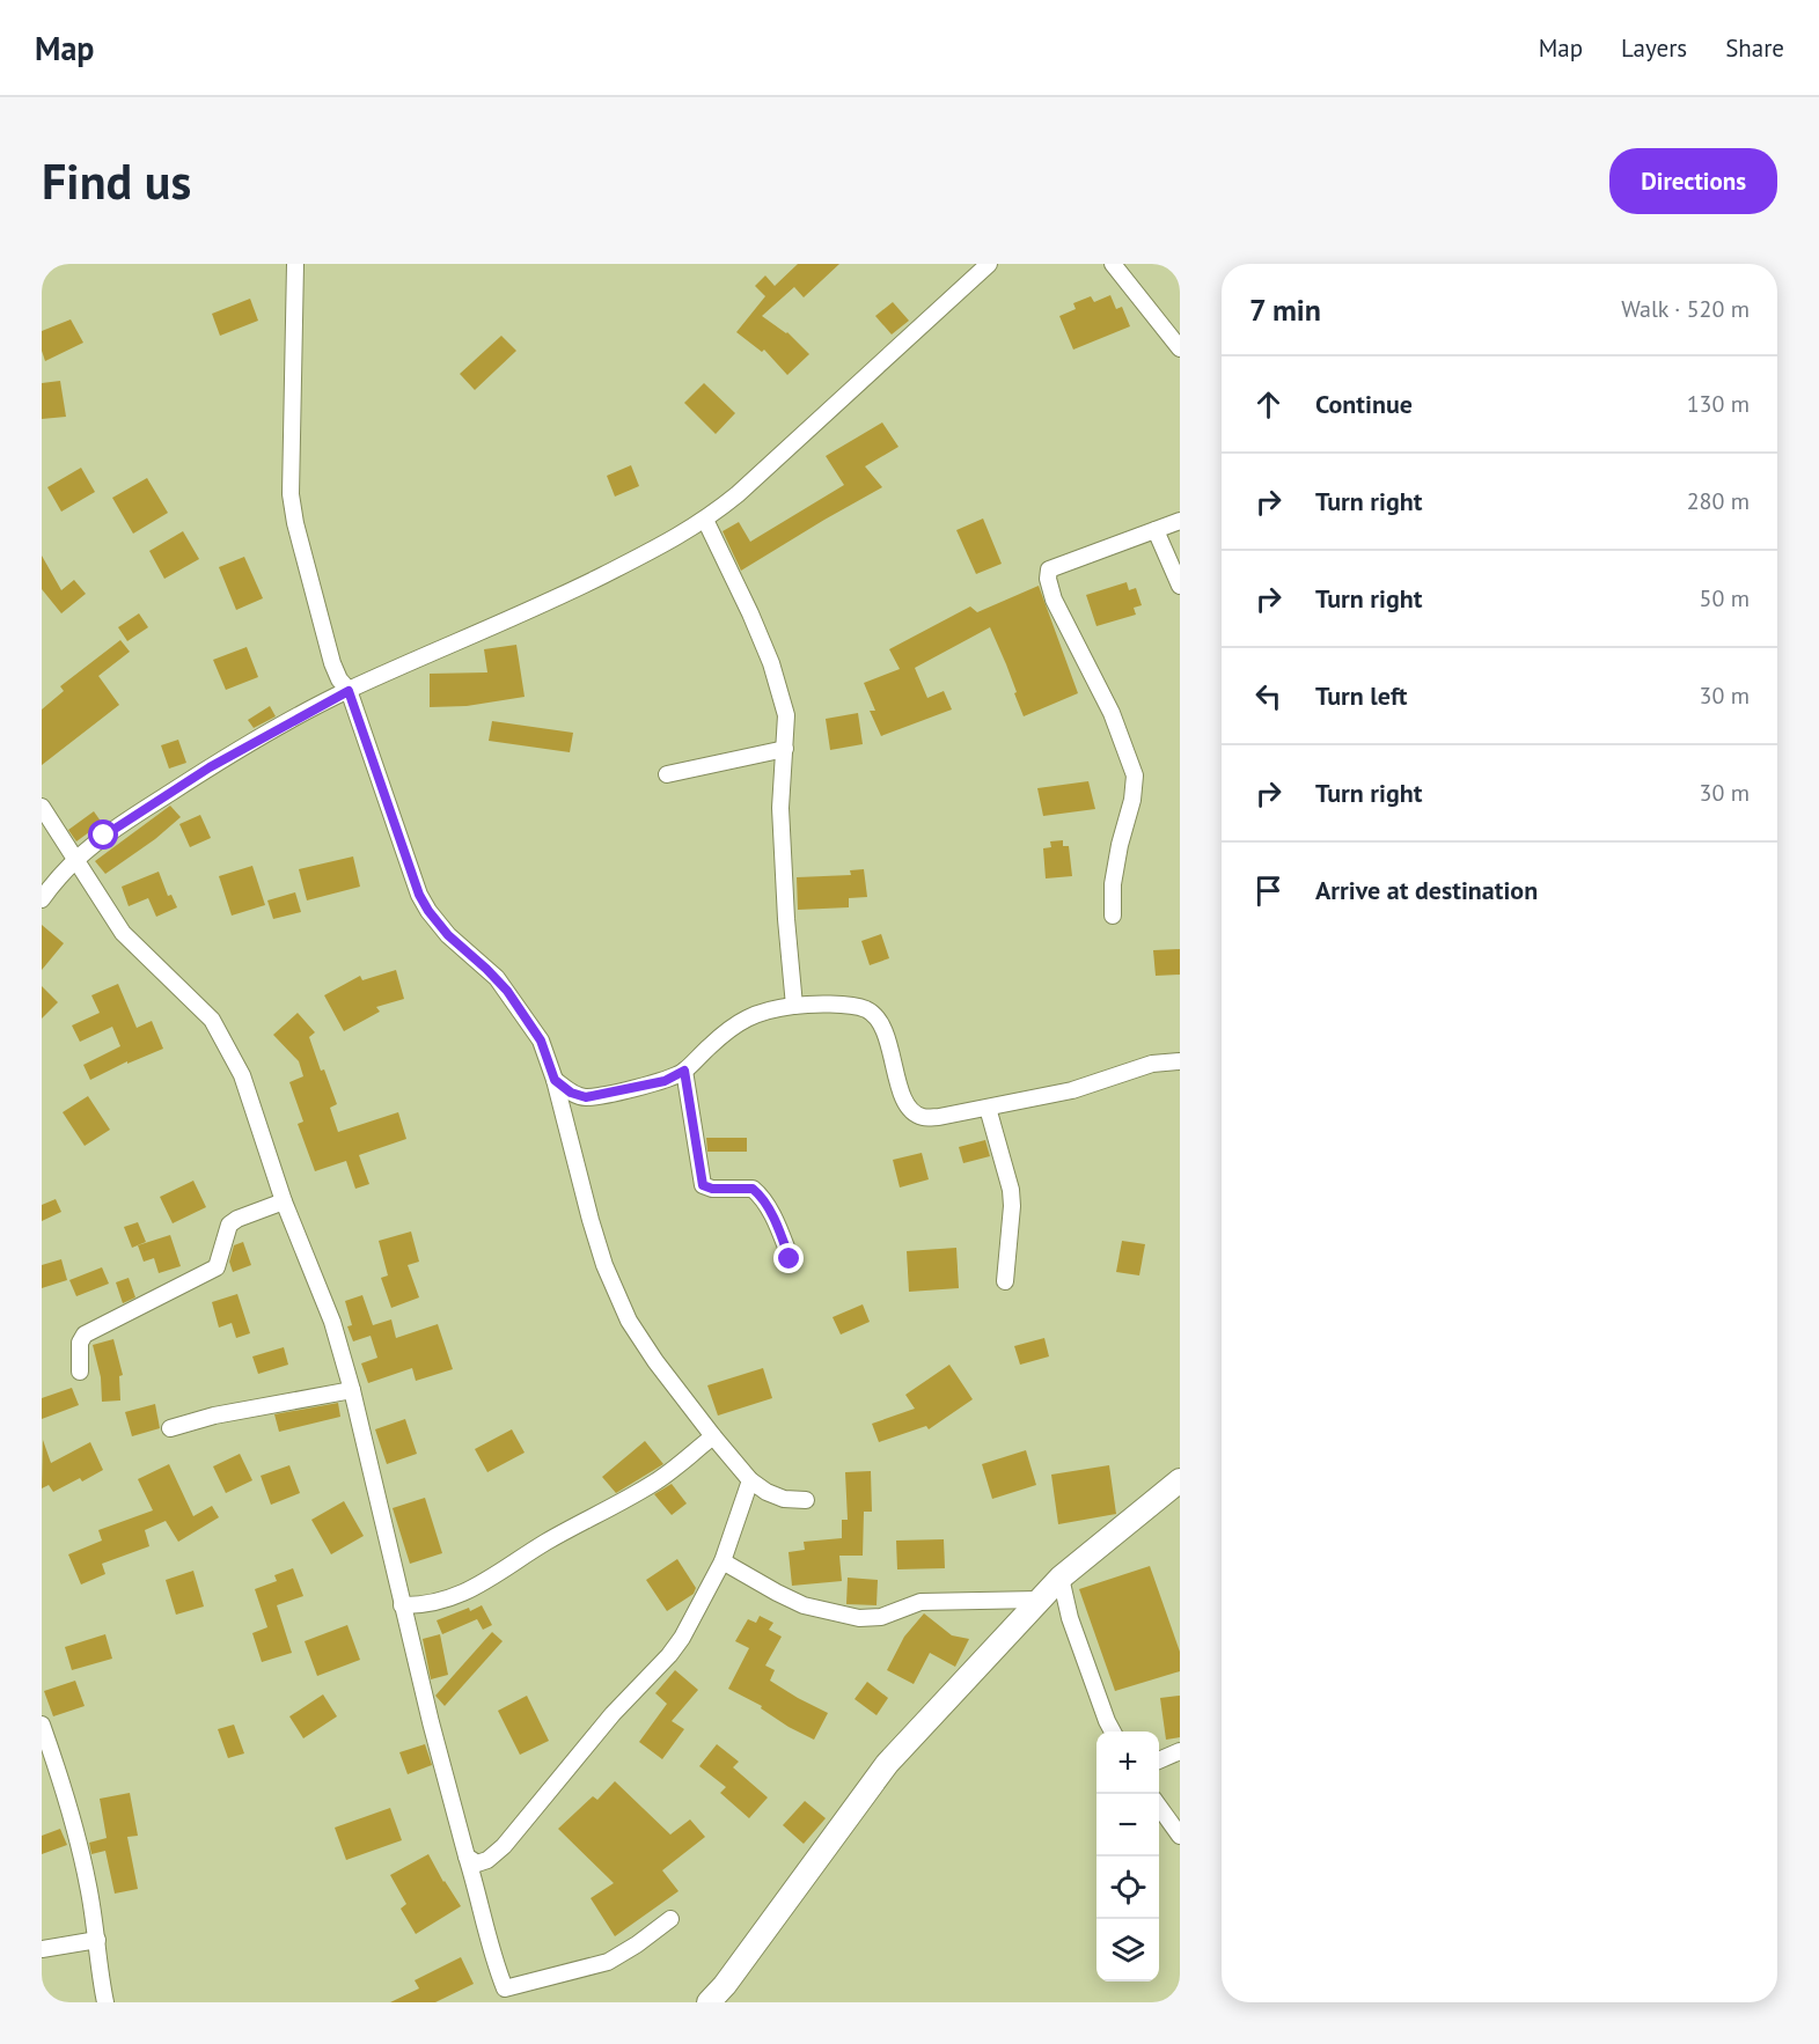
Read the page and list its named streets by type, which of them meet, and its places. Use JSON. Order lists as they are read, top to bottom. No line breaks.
{"page":{"header":"Map","nav":["Map","Layers","Share"],"buttons":"Directions","title":"Find us","heading":["7 min","Walk · 520 m"],"list":[["Continue","130 m"],["Turn right","280 m"],["Turn right","50 m"],["Turn left","30 m"],["Turn right","30 m"],"Arrive at destination"],"map_buttons":["+","−"]}}
